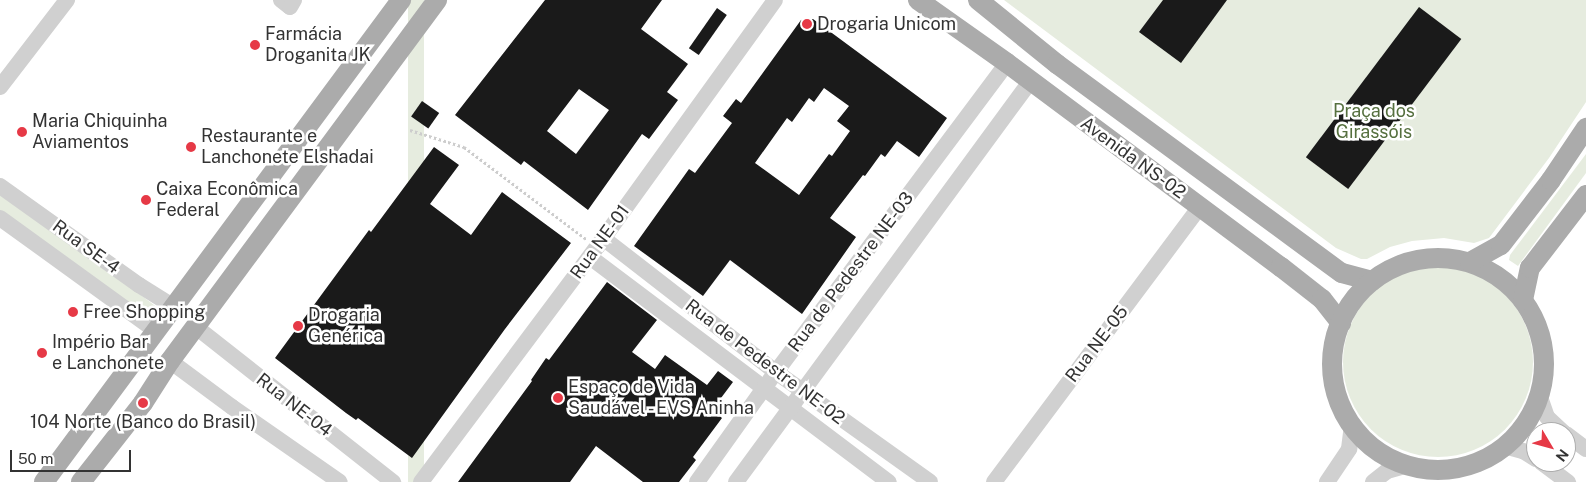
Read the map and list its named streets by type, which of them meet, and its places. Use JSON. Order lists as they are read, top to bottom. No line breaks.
{"streets":{"main road":["Avenida NS-02"],"street":["Rua NE-01","Rua SE-4","Rua de Pedestre NE-03","Rua NE-05","Rua de Pedestre NE-02","Rua NE-04"]},"crossings":[["Avenida NS-02","Rua de Pedestre NE-03"],["Avenida NS-02","Rua NE-05"],["Rua NE-01","Rua de Pedestre NE-02"],["Rua de Pedestre NE-03","Rua de Pedestre NE-02"]],"parks":["Praça dos Girassóis"],"places":["Drogaria Unicom","Farmácia Droganita JK","Maria Chiquinha Aviamentos","Restaurante e Lanchonete Elshadai","Caixa Econômica Federal","Free Shopping","Drogaria Genérica","Império Bar e Lanchonete","Espaço de Vida Saudável - EVS Aninha","104 Norte (Banco do Brasil)"],"scale_bar":"50 m","north":"bottom right"}
